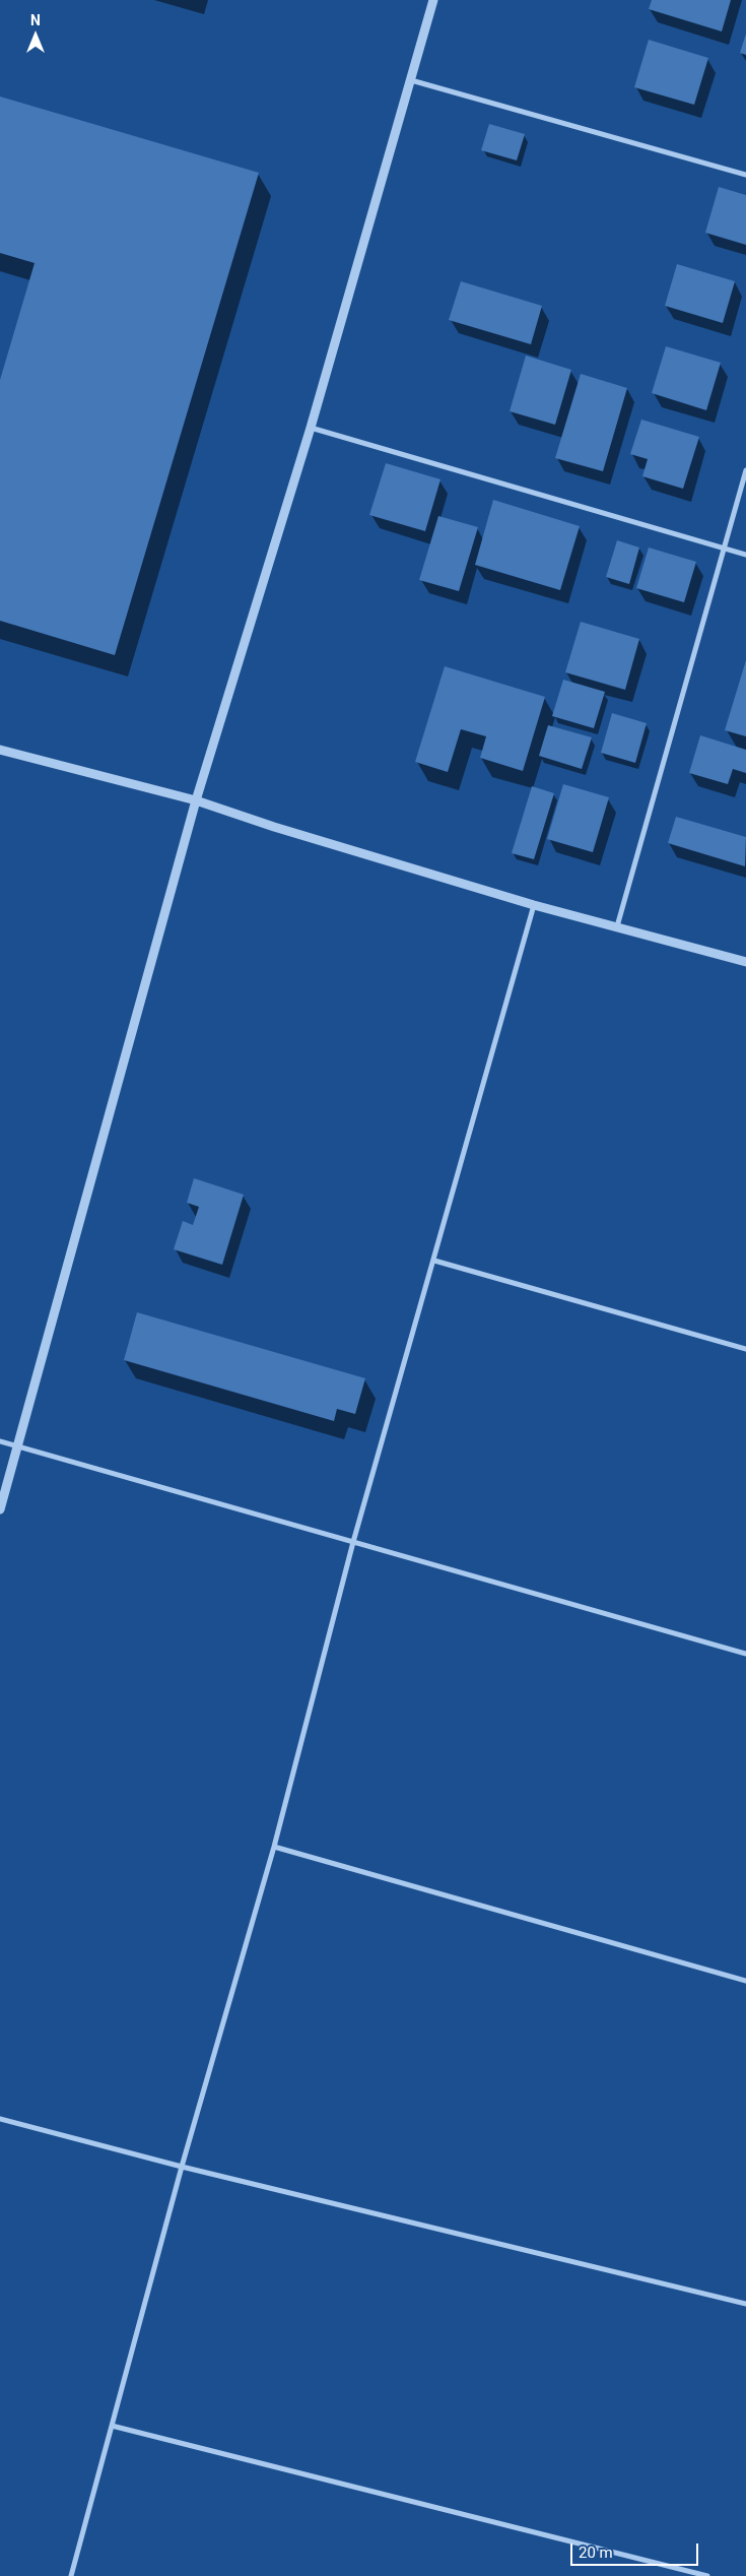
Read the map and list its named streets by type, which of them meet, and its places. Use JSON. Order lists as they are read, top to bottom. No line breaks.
{"scale_bar":"20 m","north":"top"}
